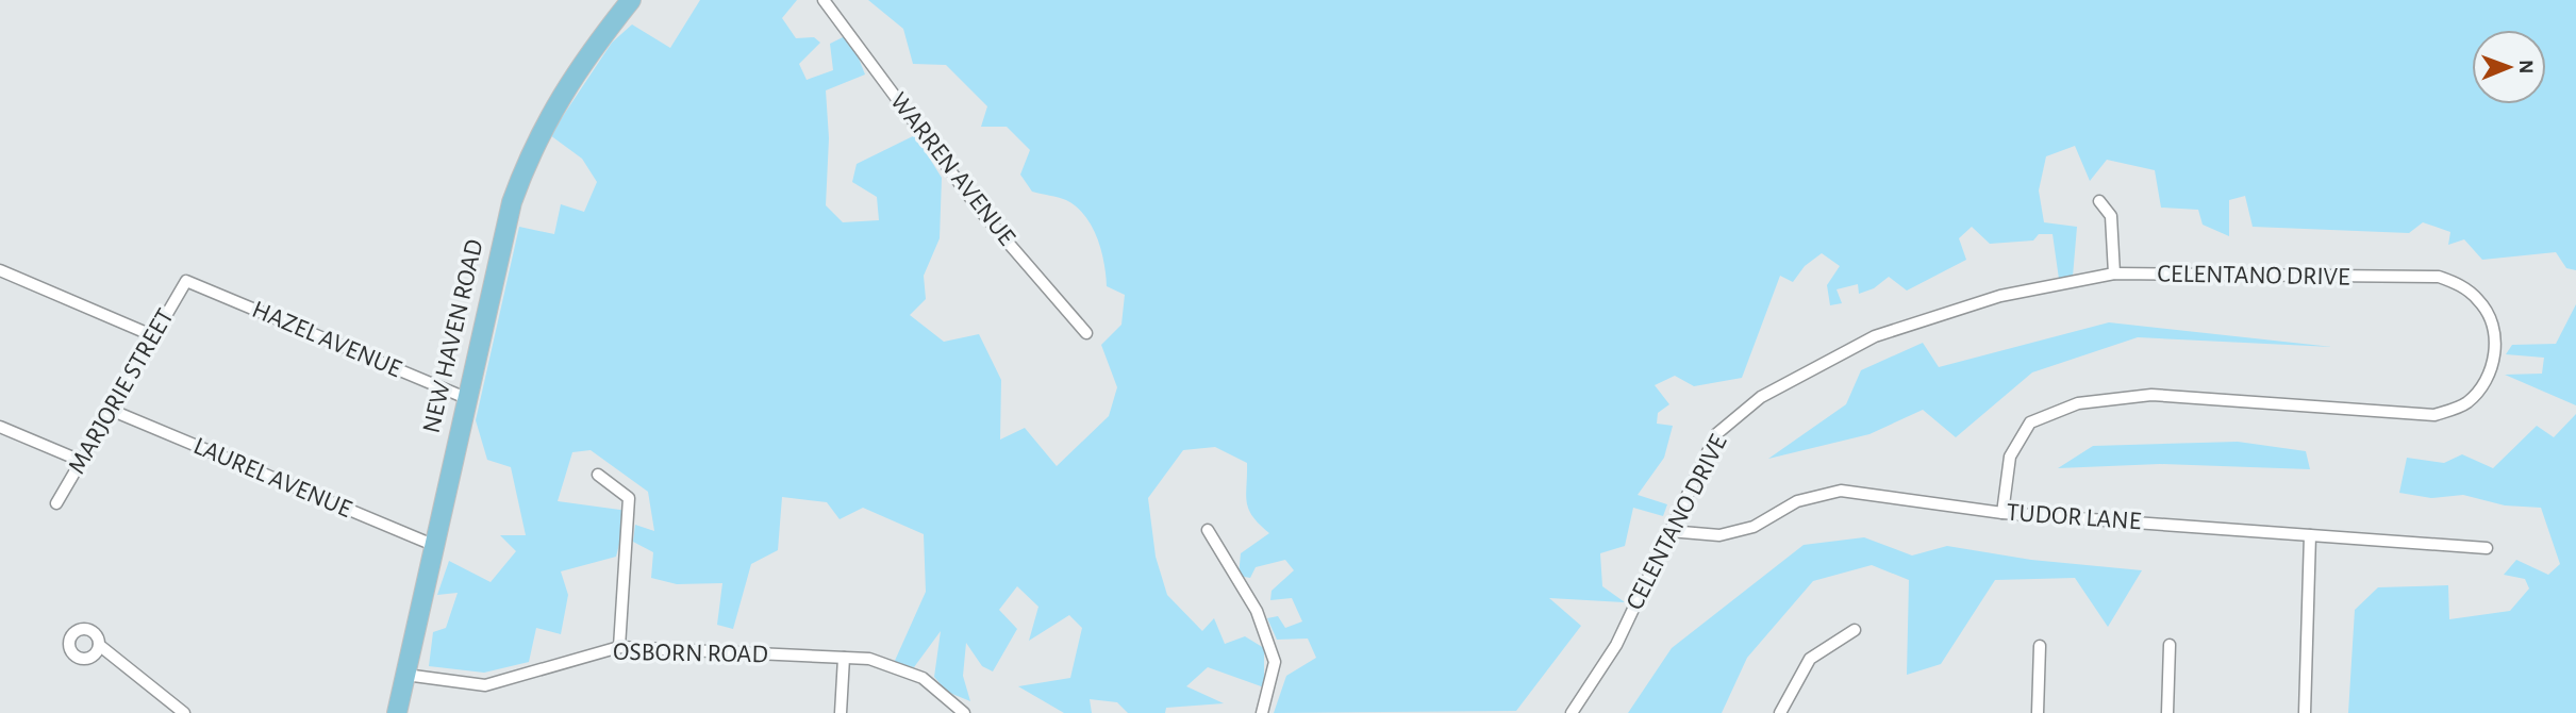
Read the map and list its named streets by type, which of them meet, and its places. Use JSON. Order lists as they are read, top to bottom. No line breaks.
{"streets":{"main road":["NEW HAVEN ROAD"],"street":["WARREN AVENUE","CELENTANO DRIVE","HAZEL AVENUE","MARJORIE STREET","LAUREL AVENUE","TUDOR LANE","OSBORN ROAD"]},"crossings":[["CELENTANO DRIVE","TUDOR LANE"],["NEW HAVEN ROAD","HAZEL AVENUE"],["NEW HAVEN ROAD","LAUREL AVENUE"],["NEW HAVEN ROAD","OSBORN ROAD"],["HAZEL AVENUE","MARJORIE STREET"],["MARJORIE STREET","LAUREL AVENUE"]],"north":"right"}
